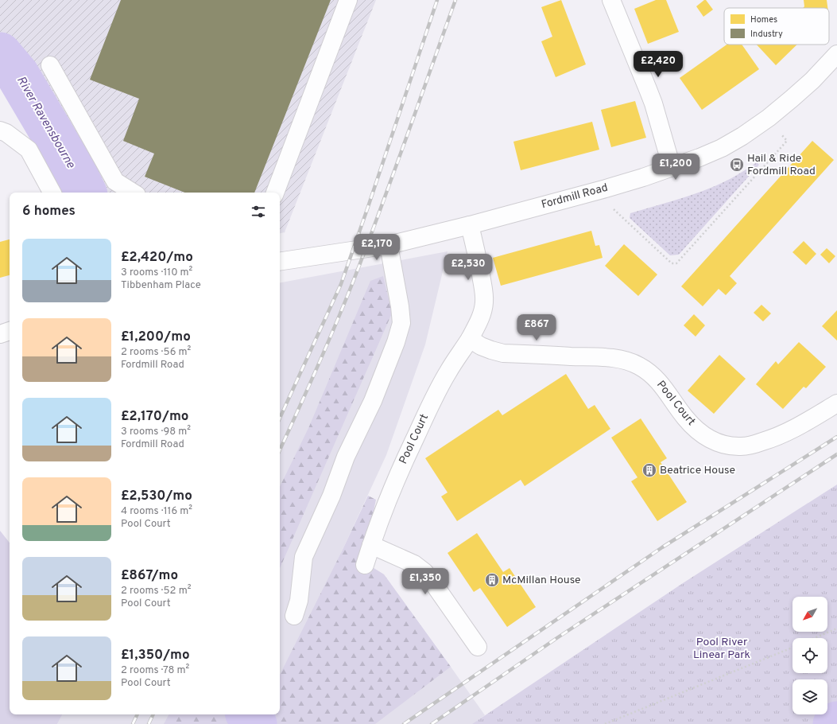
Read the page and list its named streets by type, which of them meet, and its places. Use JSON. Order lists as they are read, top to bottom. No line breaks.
{"streets":{"street":["Fordmill Road","Pool Court"]},"crossings":[["Fordmill Road","Pool Court"]],"water":["River Ravensbourne"],"parks":["Pool River Linear Park"],"places":{"bus stop":["Hail & Ride Fordmill Road"],"building":["Beatrice House","McMillan House"]},"legend":["Homes","Industry"],"north":"bottom left","page":{"price":["£2,420","£1,200","£2,170","£2,530","£867","£1,350"],"heading":"6 homes","list":[{"name":"£2,420/mo","note":"3 rooms · 110 m² · Tibbenham Place"},{"name":"£1,200/mo","note":"2 rooms · 56 m² · Fordmill Road"},{"name":"£2,170/mo","note":"3 rooms · 98 m² · Fordmill Road"},{"name":"£2,530/mo","note":"4 rooms · 116 m² · Pool Court"},{"name":"£867/mo","note":"2 rooms · 52 m² · Pool Court"},{"name":"£1,350/mo","note":"2 rooms · 78 m² · Pool Court"}]}}
